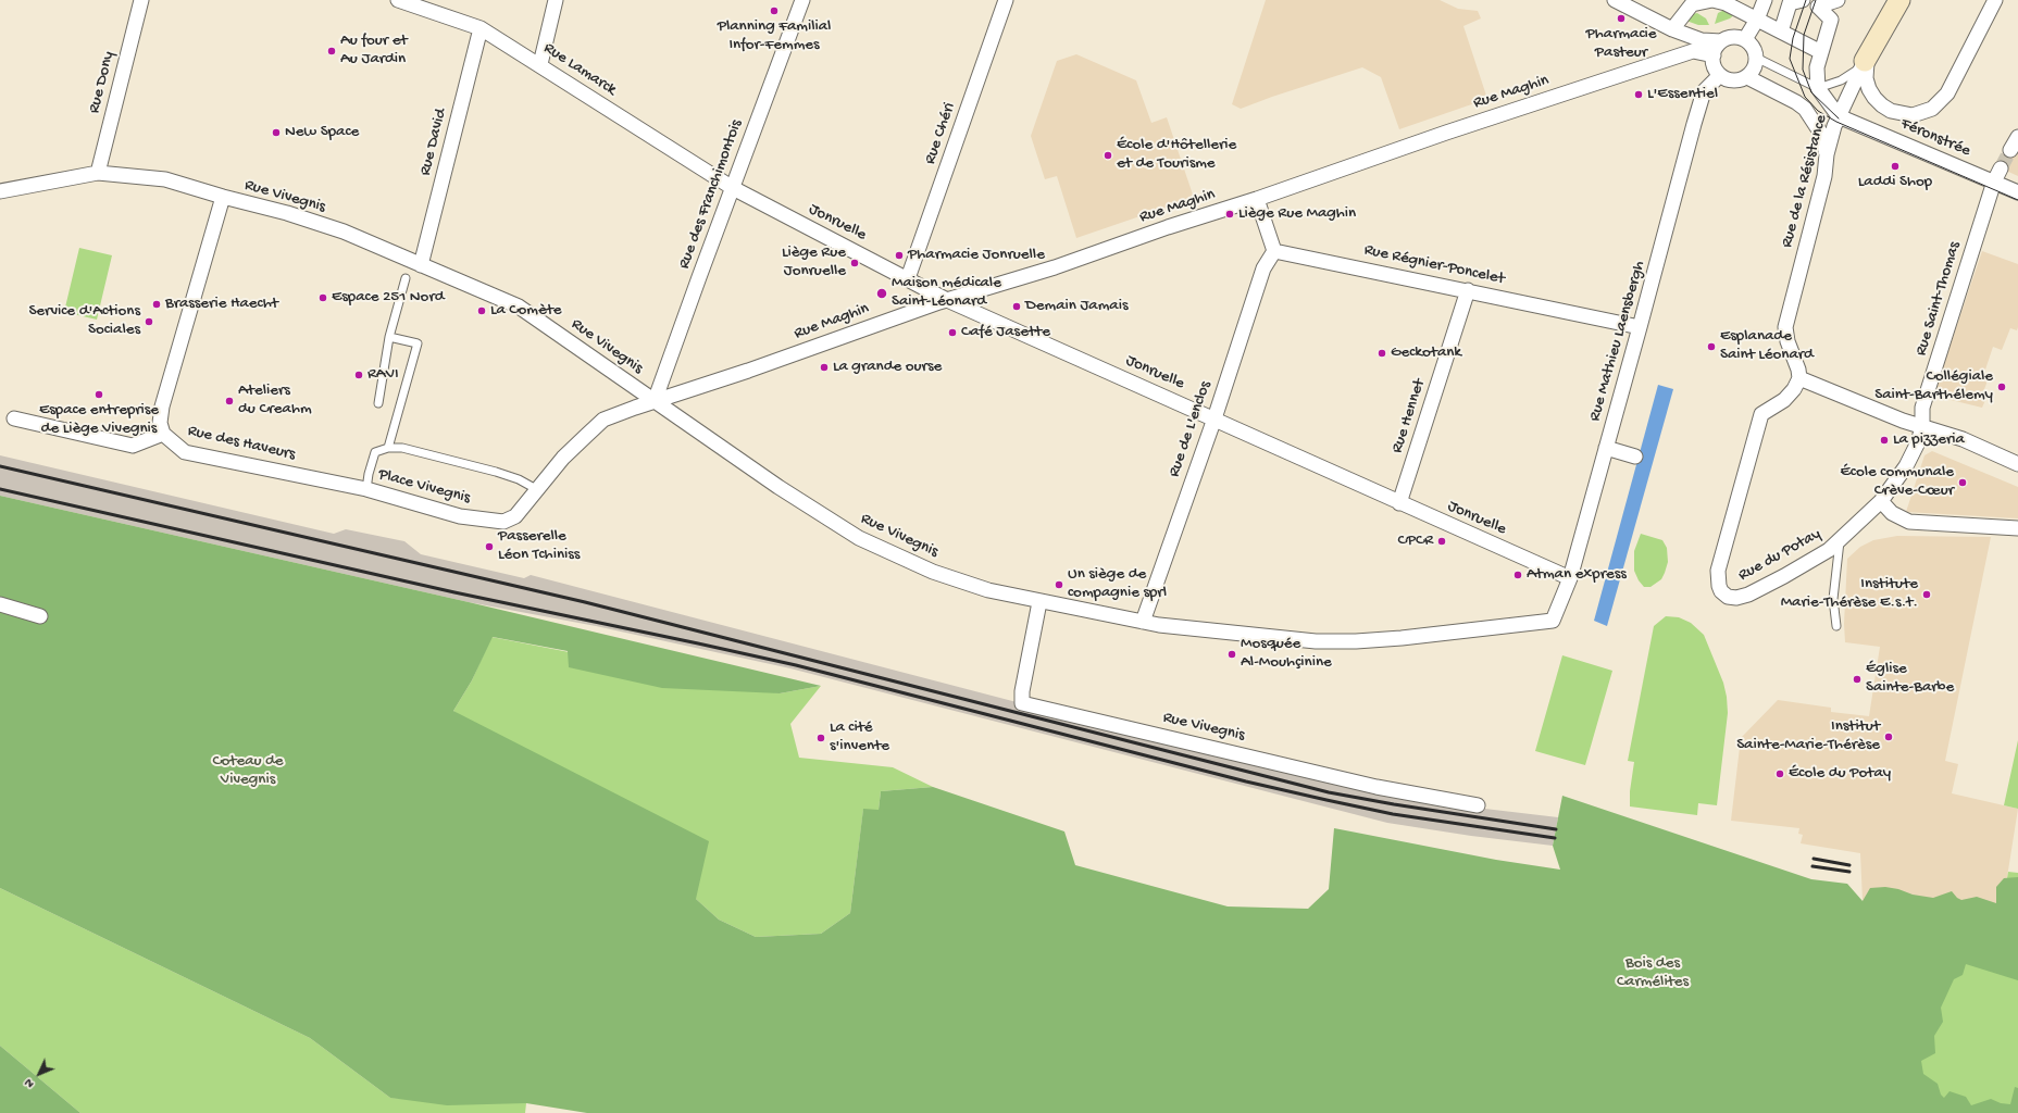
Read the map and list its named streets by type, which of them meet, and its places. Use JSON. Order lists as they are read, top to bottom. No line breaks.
{"streets":{"street":["Rue Lamarck","Rue Dony","Rue Maghin","Rue Chéri","Féronstrée","Rue David","Rue de la Résistance","Rue des Franchimontois","Rue Vivegnis","Jonruelle","Rue Régnier-Poncelet","Rue Saint-Thomas","Rue Mathieu Laensbergh","Rue Hennet","Rue de L'enclos","Rue des Haveurs","Place Vivegnis","Rue du Potay"]},"crossings":[["Rue Lamarck","Rue David"],["Rue Lamarck","Rue des Franchimontois"],["Rue Lamarck","Jonruelle"],["Rue Dony","Rue Vivegnis"],["Rue Maghin","Rue des Franchimontois"],["Rue Maghin","Rue Vivegnis"],["Rue Maghin","Jonruelle"],["Rue Maghin","Rue Mathieu Laensbergh"],["Rue Maghin","Place Vivegnis"],["Rue Chéri","Jonruelle"],["Féronstrée","Rue de la Résistance"],["Féronstrée","Rue Saint-Thomas"],["Rue David","Rue Vivegnis"],["Rue de la Résistance","Rue du Potay"],["Rue des Franchimontois","Rue Vivegnis"],["Rue des Franchimontois","Jonruelle"],["Rue des Franchimontois","Place Vivegnis"],["Rue Vivegnis","Rue Mathieu Laensbergh"],["Rue Vivegnis","Rue de L'enclos"],["Rue Vivegnis","Place Vivegnis"],["Jonruelle","Rue Mathieu Laensbergh"],["Jonruelle","Rue Hennet"],["Jonruelle","Rue de L'enclos"],["Rue Régnier-Poncelet","Rue Mathieu Laensbergh"],["Rue Régnier-Poncelet","Rue Hennet"],["Rue Régnier-Poncelet","Rue de L'enclos"],["Rue Saint-Thomas","Rue du Potay"],["Rue des Haveurs","Place Vivegnis"]],"parks":["Coteau de Vivegnis","Bois des Carmélites"],"places":["Planning Familial Infor-Femmes","Pharmacie Pasteur","Au four et Au Jardin","L'Essentiel","New Space","École d'Hôtellerie et de Tourisme","Laddi Shop","Liège Rue Maghin","Pharmacie Jonruelle","Liège Rue Jonruelle","Maison médicale Saint-Léonard","Espace 251 Nord","Brasserie Haecht","Demain Jamais","La Comète","Service d'Actions Sociales","Café Jasette","Esplanade Saint Léonard","Geckotank","La grande ourse","RAVI","Collégiale Saint-Barthélemy","Espace entreprise de Liège Vivegnis","Ateliers du Creahm","La pizzeria","École communale Crève-Cœur","CPCR","Passerelle Léon Tchiniss","Atman express","Un siège de compagnie sprl","Institute Marie-Thérèse E.s.t.","Mosquée Al-Mouhçinine","Église Sainte-Barbe","Institut Sainte-Marie-Thérèse","La cité s'invente","École du Potay"],"north":"bottom left"}
